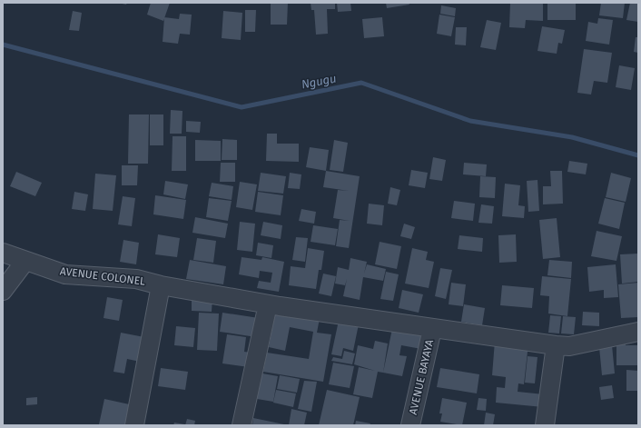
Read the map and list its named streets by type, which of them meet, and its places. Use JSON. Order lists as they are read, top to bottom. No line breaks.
{"streets":{"street":["AVENUE COLONEL","AVENUE BAYAYA"]},"crossings":[["AVENUE COLONEL","AVENUE BAYAYA"]],"water":["Ngugu"]}
